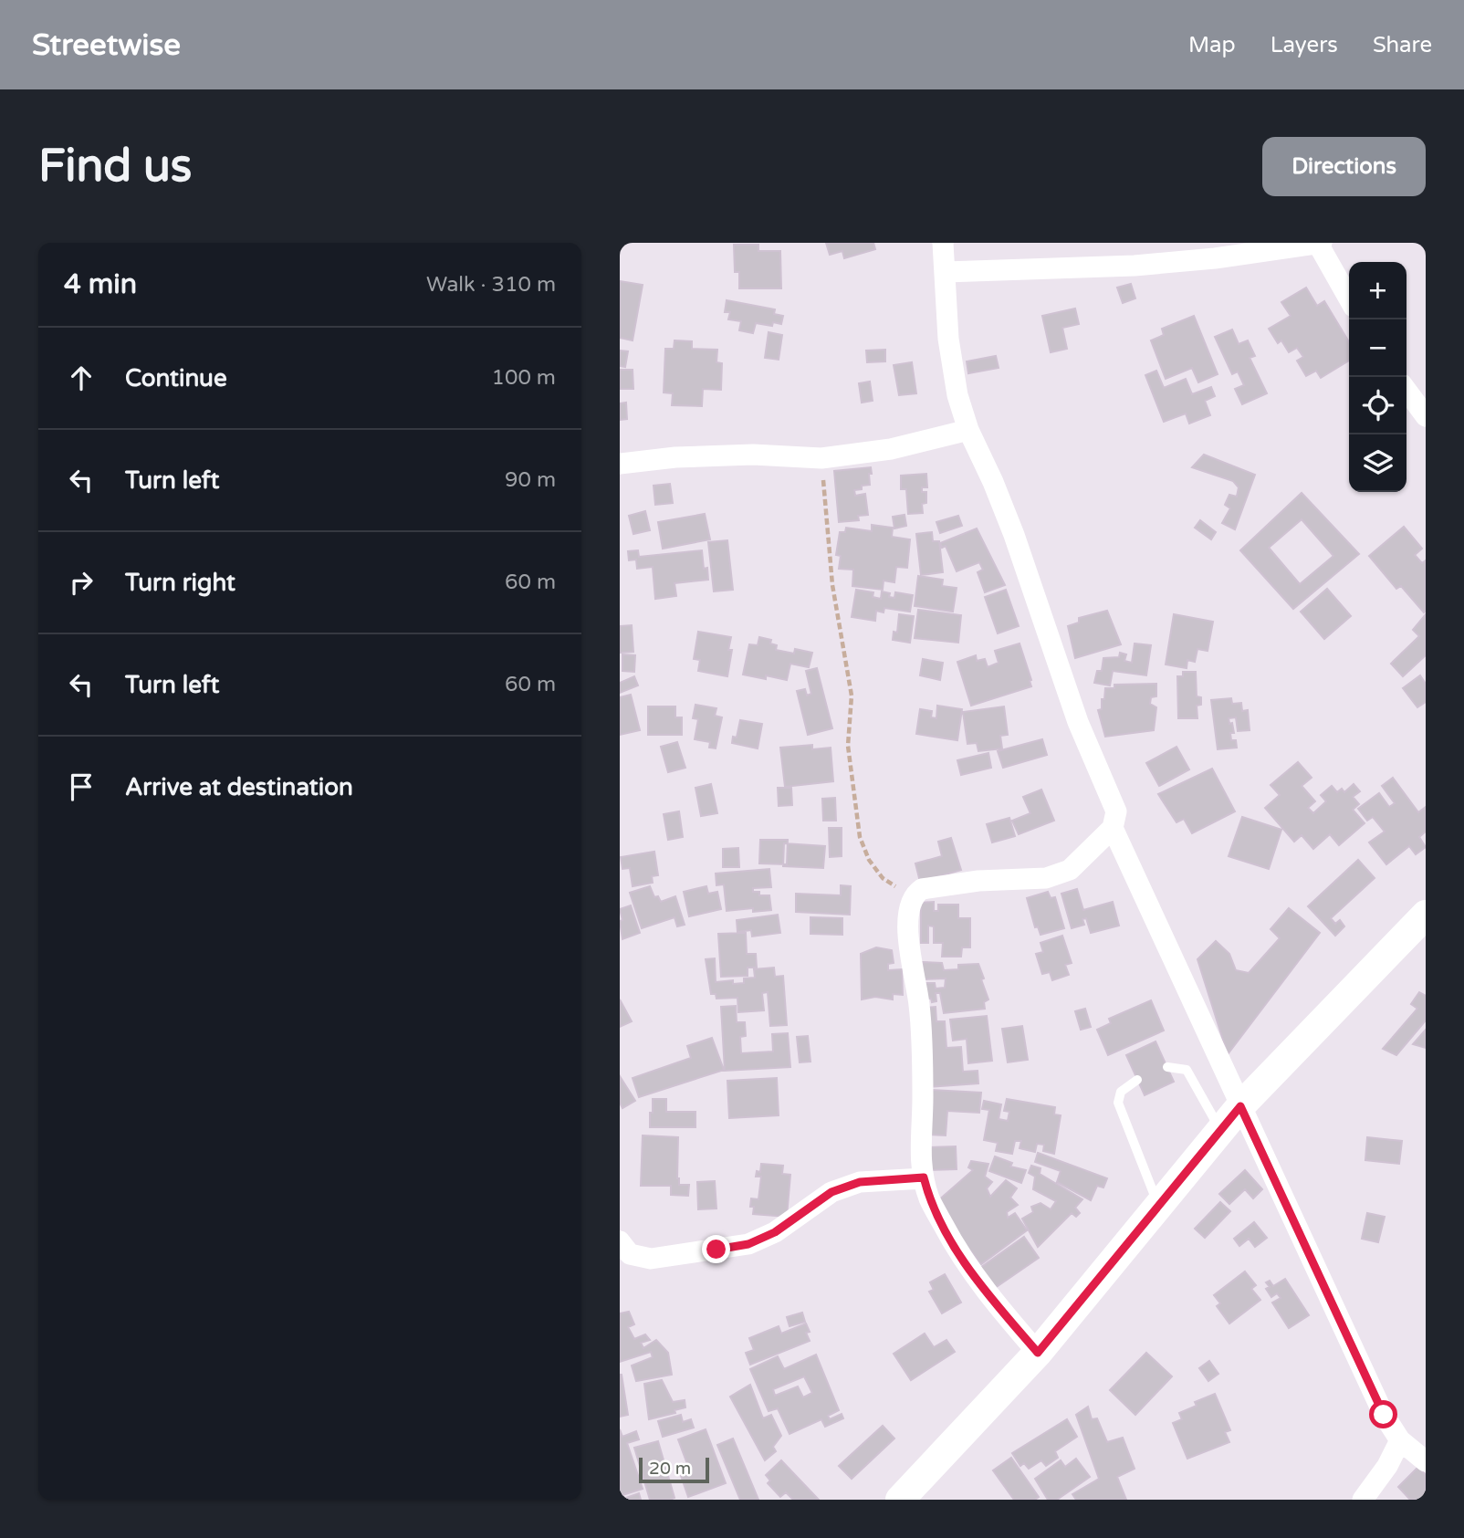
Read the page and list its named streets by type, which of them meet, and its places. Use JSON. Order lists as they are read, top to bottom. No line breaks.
{"scale_bar":"20 m","page":{"header":"Streetwise","nav":["Map","Layers","Share"],"buttons":"Directions","title":"Find us","heading":["4 min","Walk · 310 m"],"map_buttons":["+","−"],"list":[["Continue","100 m"],["Turn left","90 m"],["Turn right","60 m"],["Turn left","60 m"],"Arrive at destination"],"scale":"20 m"}}
